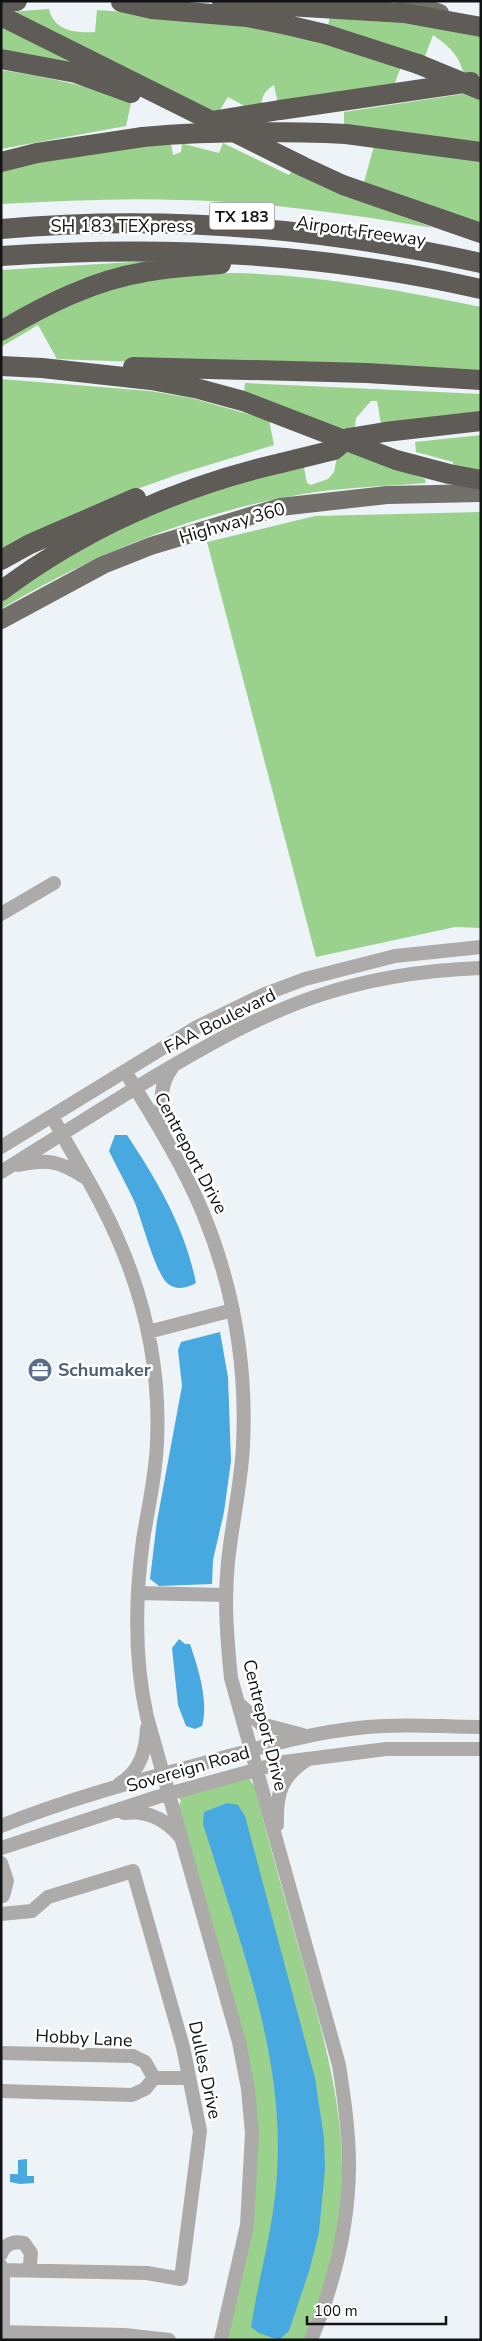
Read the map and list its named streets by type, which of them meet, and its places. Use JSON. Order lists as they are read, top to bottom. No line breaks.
{"streets":{"highway":["TX 183","SH 183 TEXpress","Airport Freeway"],"main road":["Highway 360"],"street":["FAA Boulevard","Centreport Drive","Sovereign Road","Hobby Lane","Dulles Drive"]},"crossings":[["FAA Boulevard","Centreport Drive"],["Centreport Drive","Sovereign Road"]],"places":{"office":["Schumaker"]},"scale_bar":"100 m"}
